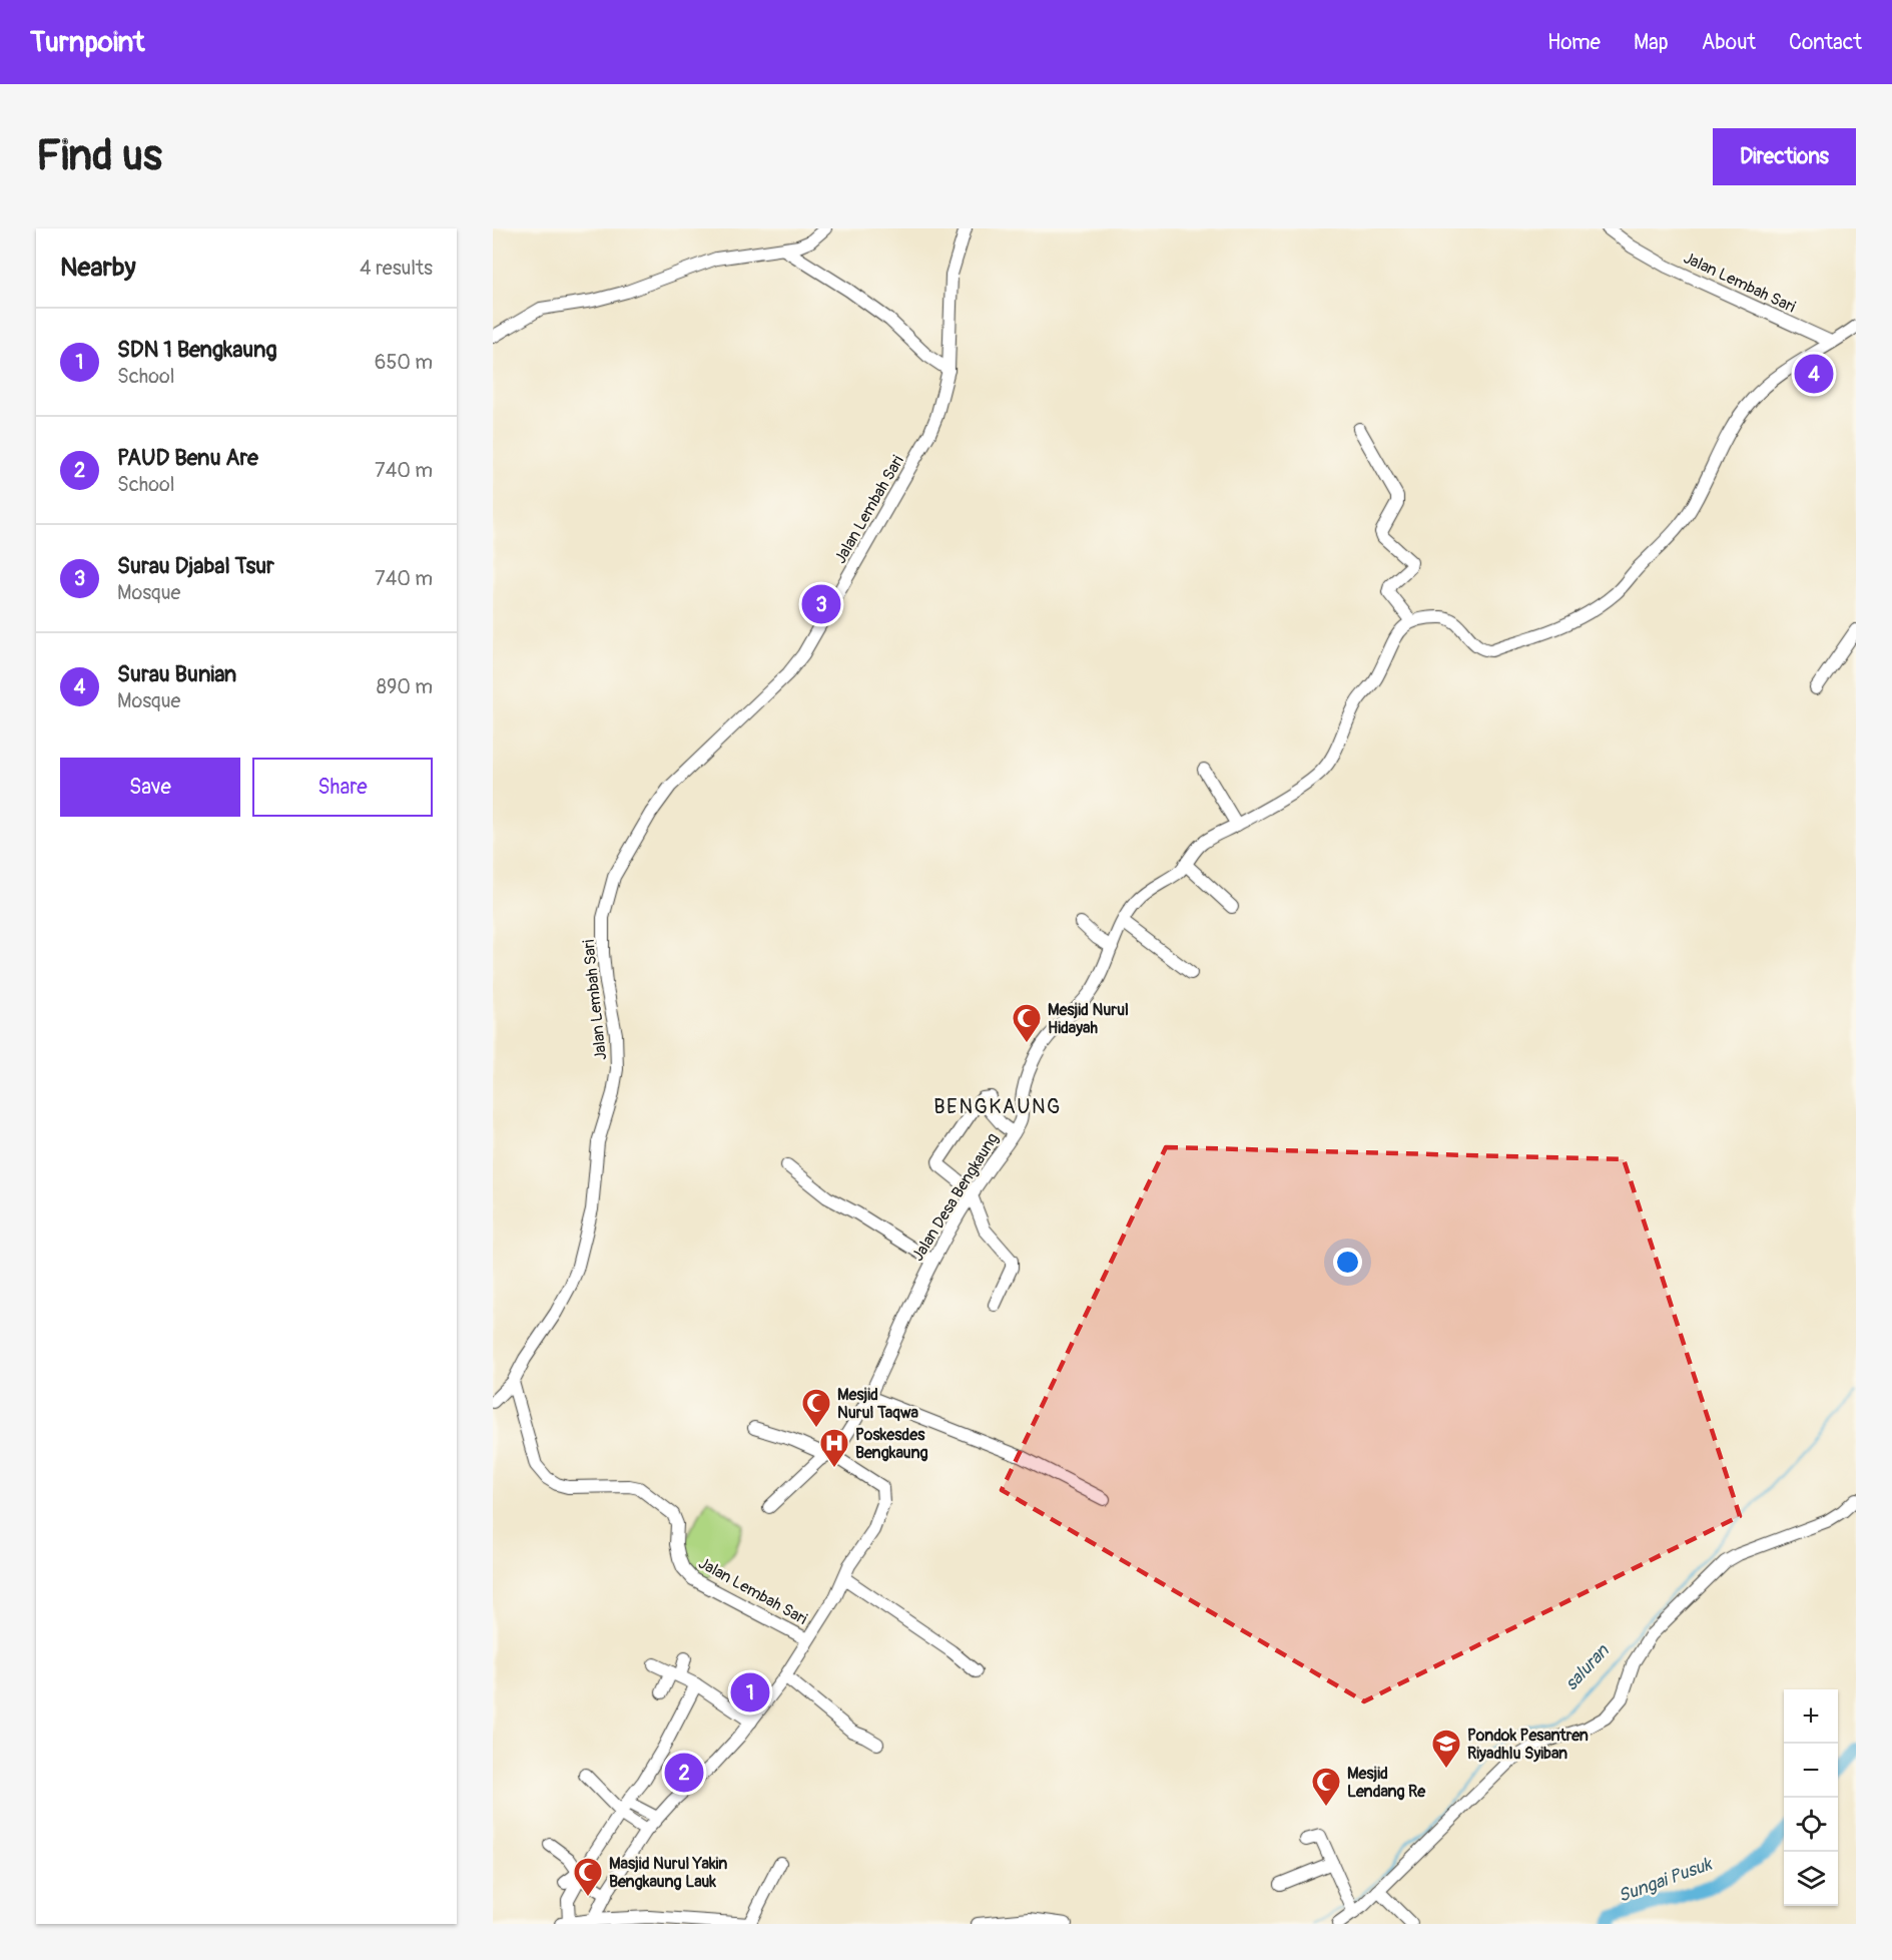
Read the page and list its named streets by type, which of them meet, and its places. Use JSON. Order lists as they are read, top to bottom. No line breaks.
{"streets":{"street":["Jalan Lembah Sari","Jalan Desa Bengkaung"]},"districts":["BENGKAUNG"],"water":["saluran","Sungai Pusuk"],"places":{"mosque":["Mesjid Nurul Hidayah","Mesjid Nurul Taqwa","Mesjid Lendang Re","Masjid Nurul Yakin Bengkaung Lauk"],"hospital":["Poskesdes Bengkaung"],"school or university":["Pondok Pesantren Riyadhlu Syiban"]},"page":{"header":"Turnpoint","nav":["Home","Map","About","Contact"],"buttons":["Directions",["Save","Share"]],"title":"Find us","heading":["Nearby","4 results"],"list":[{"mark":"1","name":"SDN 1 Bengkaung","note":"School","value":"650 m"},{"mark":"2","name":"PAUD Benu Are","note":"School","value":"740 m"},{"mark":"3","name":"Surau Djabal Tsur","note":"Mosque","value":"740 m"},{"mark":"4","name":"Surau Bunian","note":"Mosque","value":"890 m"}],"pins":["4","3","1","2"],"map_buttons":["+","−"]}}
